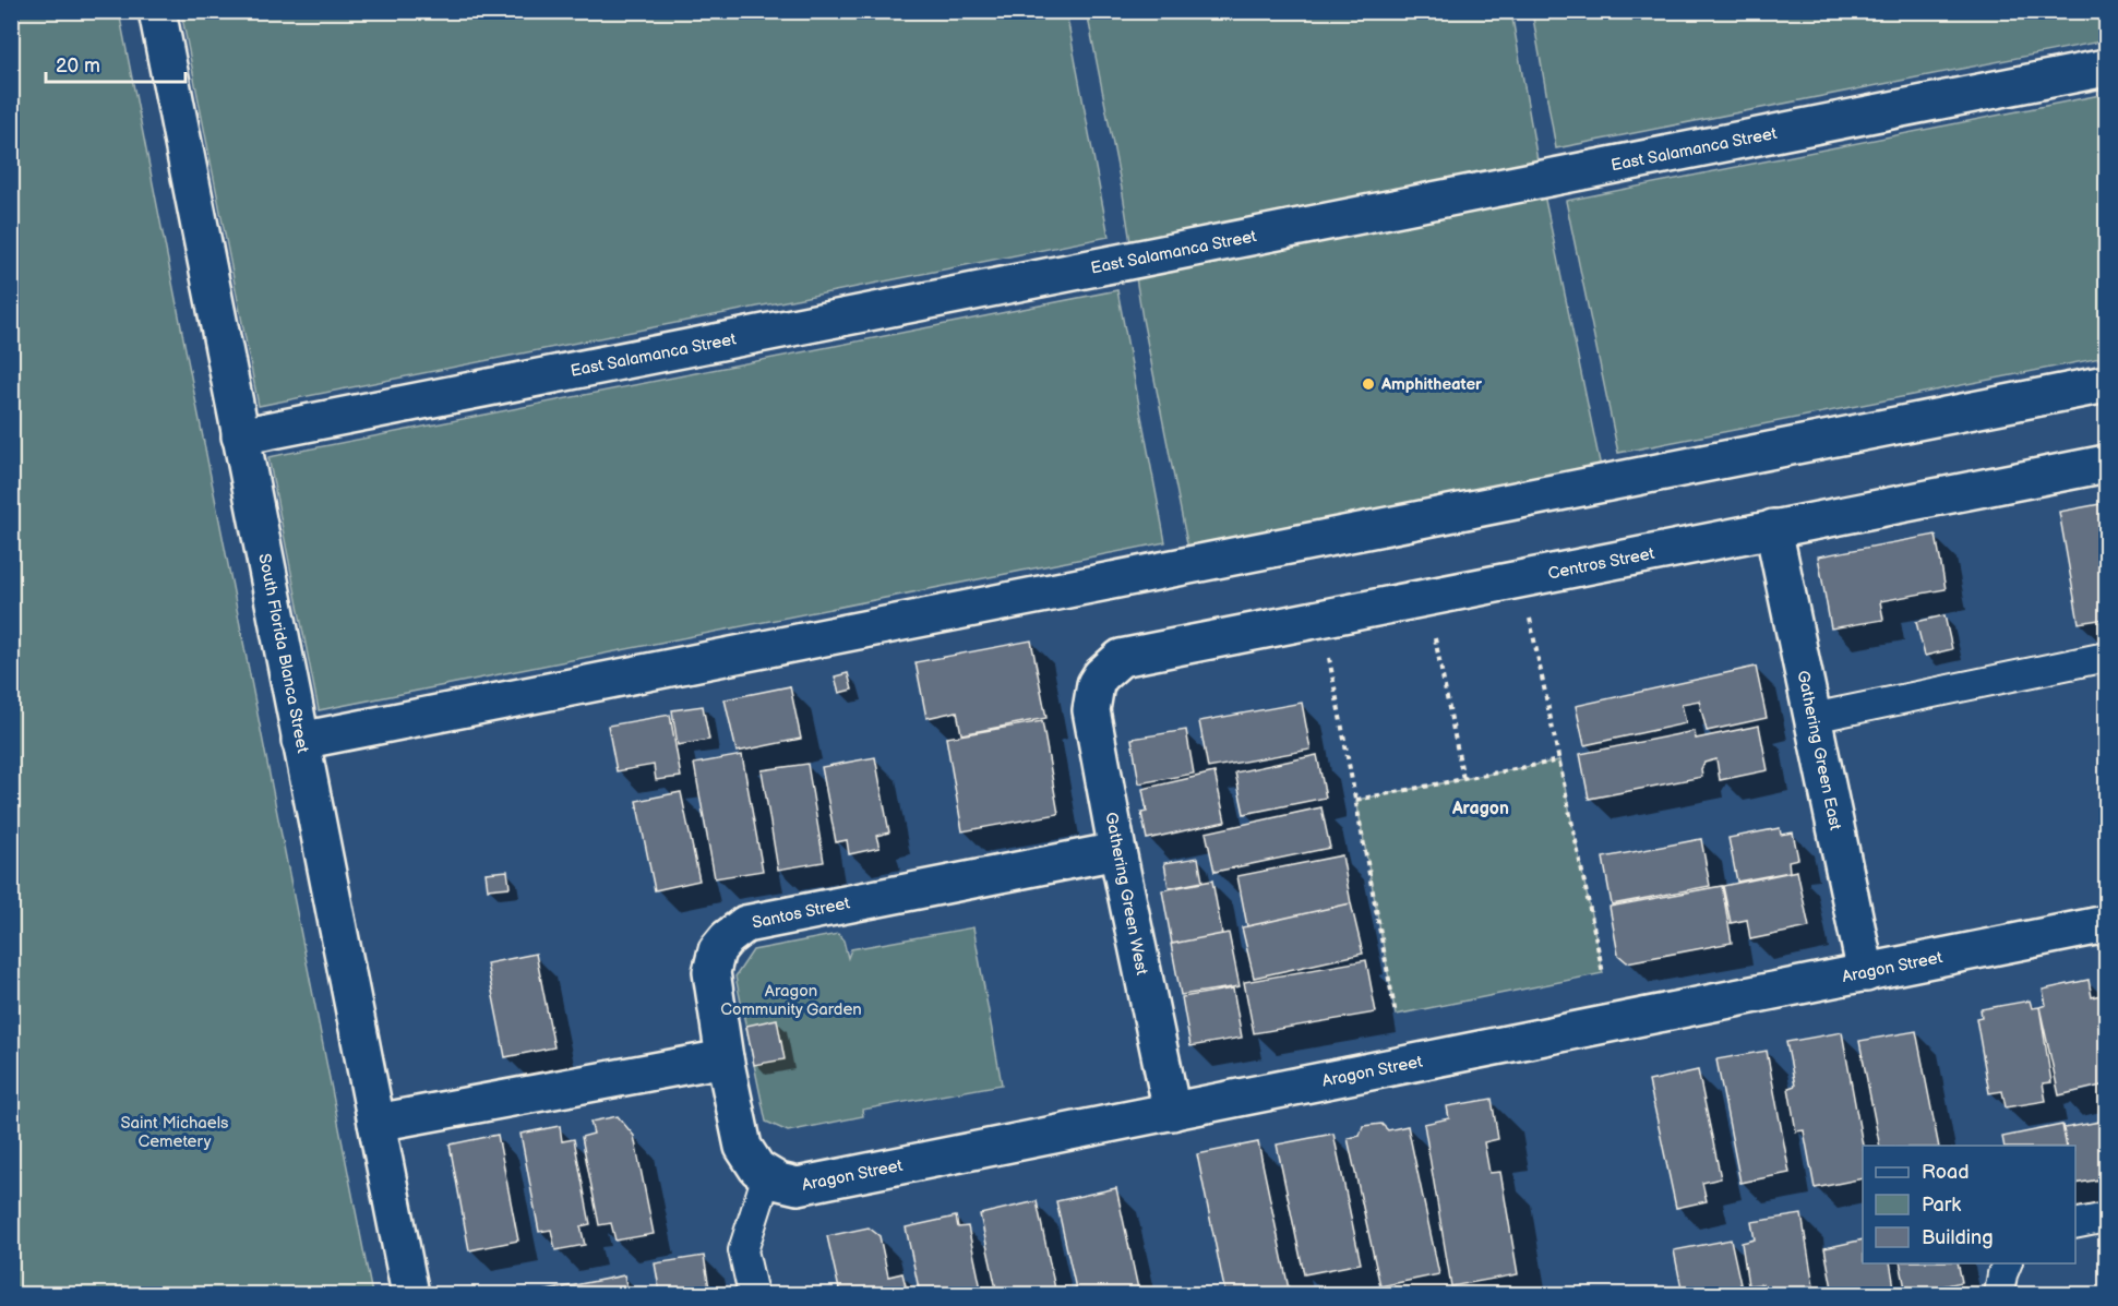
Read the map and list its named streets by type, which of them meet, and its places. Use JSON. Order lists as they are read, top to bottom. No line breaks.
{"streets":{"street":["East Salamanca Street","Centros Street","South Florida Blanca Street","Gathering Green East","Gathering Green West","Santos Street","Aragon Street"]},"crossings":[["East Salamanca Street","South Florida Blanca Street"],["Centros Street","Gathering Green East"],["Centros Street","Gathering Green West"],["Gathering Green East","Aragon Street"],["Gathering Green West","Santos Street"],["Gathering Green West","Aragon Street"],["Santos Street","Aragon Street"]],"districts":["Aragon"],"parks":["Aragon Community Garden","Saint Michaels Cemetery"],"places":["Amphitheater"],"legend":["Road","Park","Building"],"scale_bar":"20 m"}
